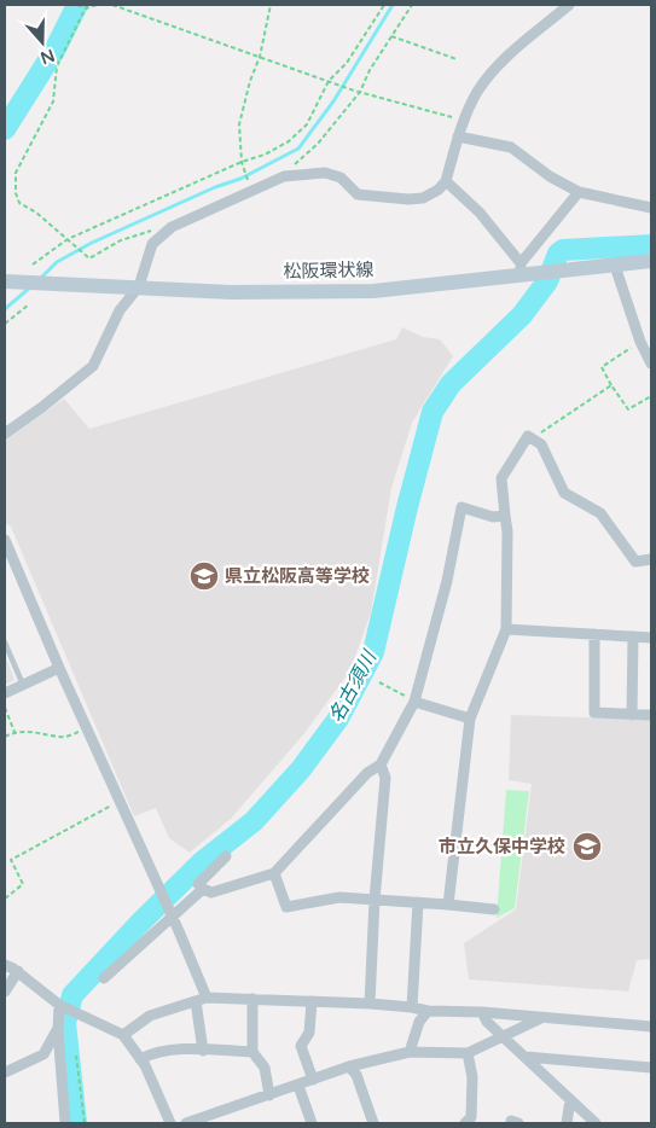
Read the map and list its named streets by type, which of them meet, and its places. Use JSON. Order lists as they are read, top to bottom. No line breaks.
{"streets":{"main road":["松阪環状線"]},"water":["名古須川"],"places":{"school or university":["県立松阪高等学校","市立久保中学校"]},"north":"bottom"}
